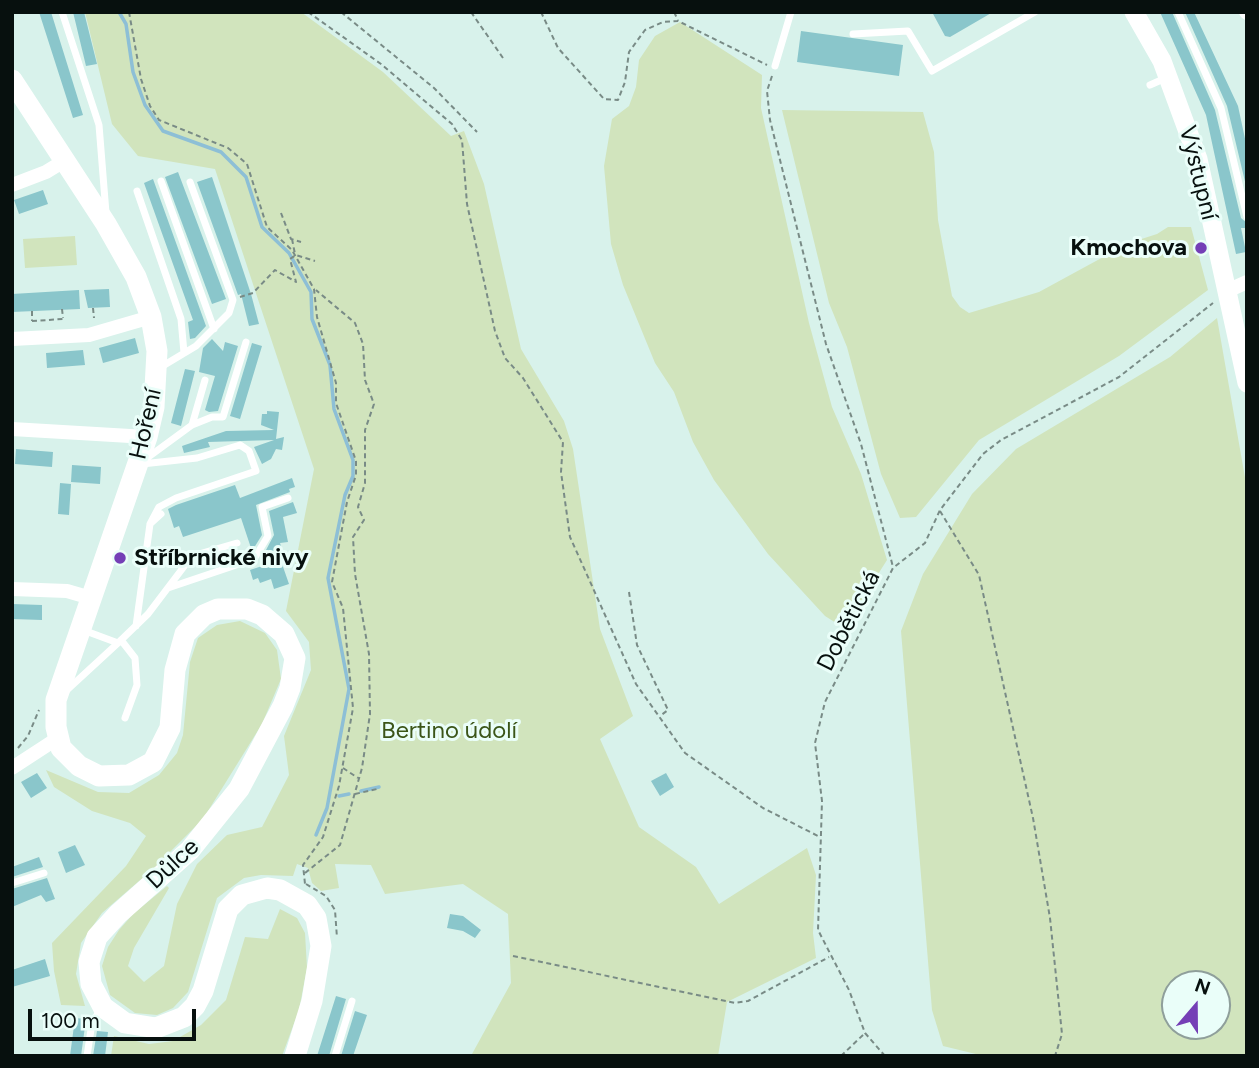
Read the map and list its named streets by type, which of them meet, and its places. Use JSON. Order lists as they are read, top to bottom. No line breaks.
{"streets":{"main road":["Hoření","Důlce"],"street":["Výstupní"],"path":["Dobětická"]},"crossings":[["Výstupní","Dobětická"],["Hoření","Důlce"]],"parks":["Bertino údolí"],"places":["Kmochova","Stříbrnické nivy"],"scale_bar":"100 m","north":"top"}
